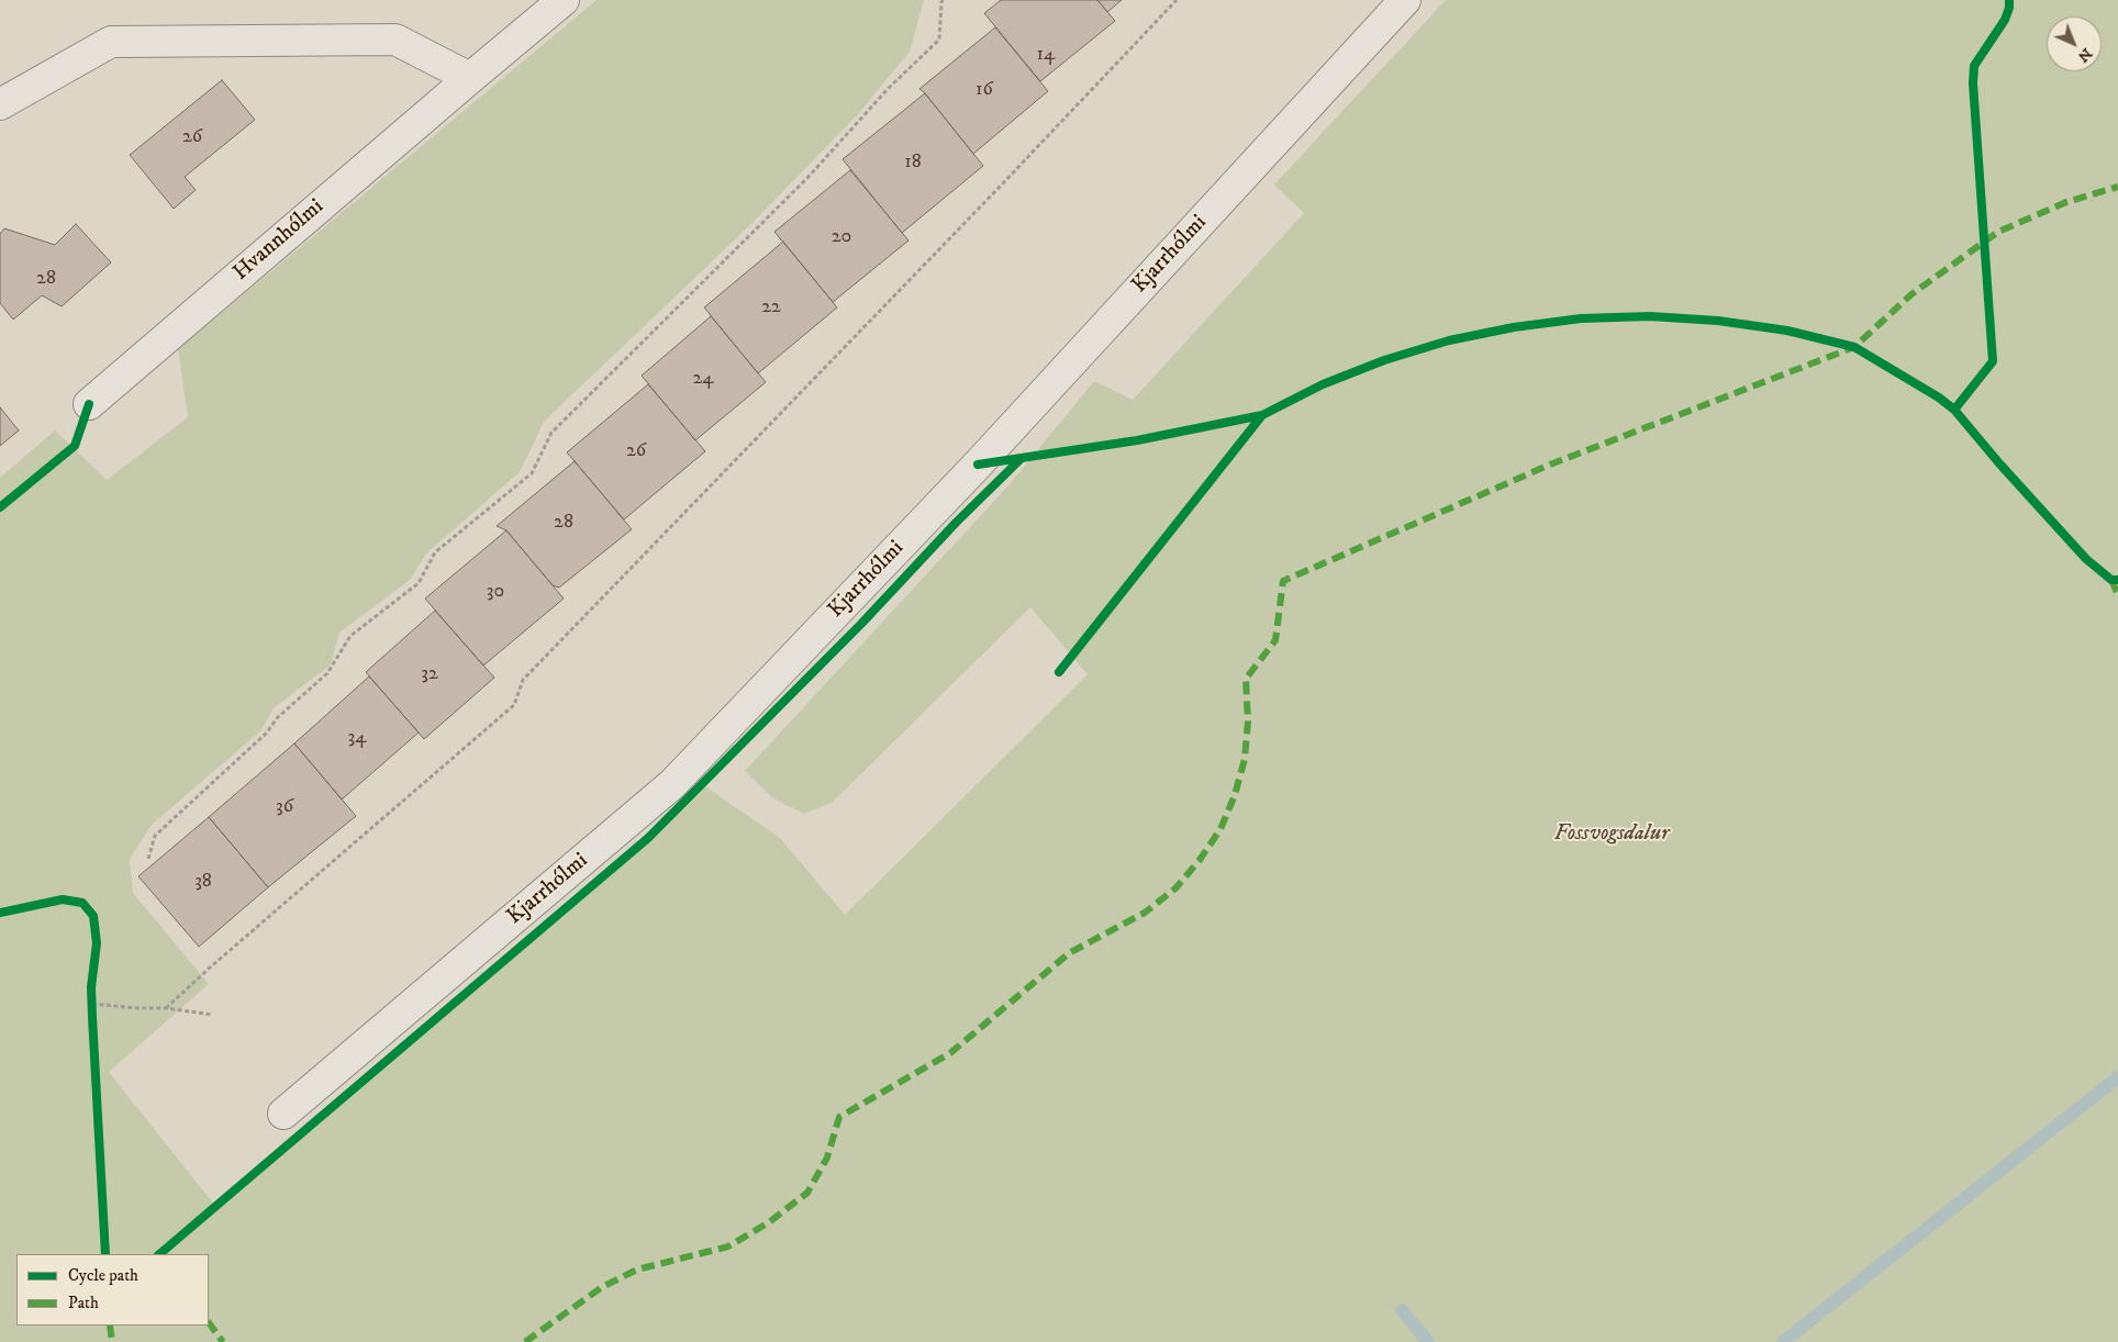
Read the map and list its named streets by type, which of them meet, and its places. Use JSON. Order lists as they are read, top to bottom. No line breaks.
{"streets":{"street":["Hvannhólmi","Kjarrhólmi"]},"parks":["Fossvogsdalur"],"house_numbers":["14","16","26","18","20","28","22","24","26","28","30","32","34","36","38"],"legend":["Cycle path","Path"],"north":"bottom right"}
